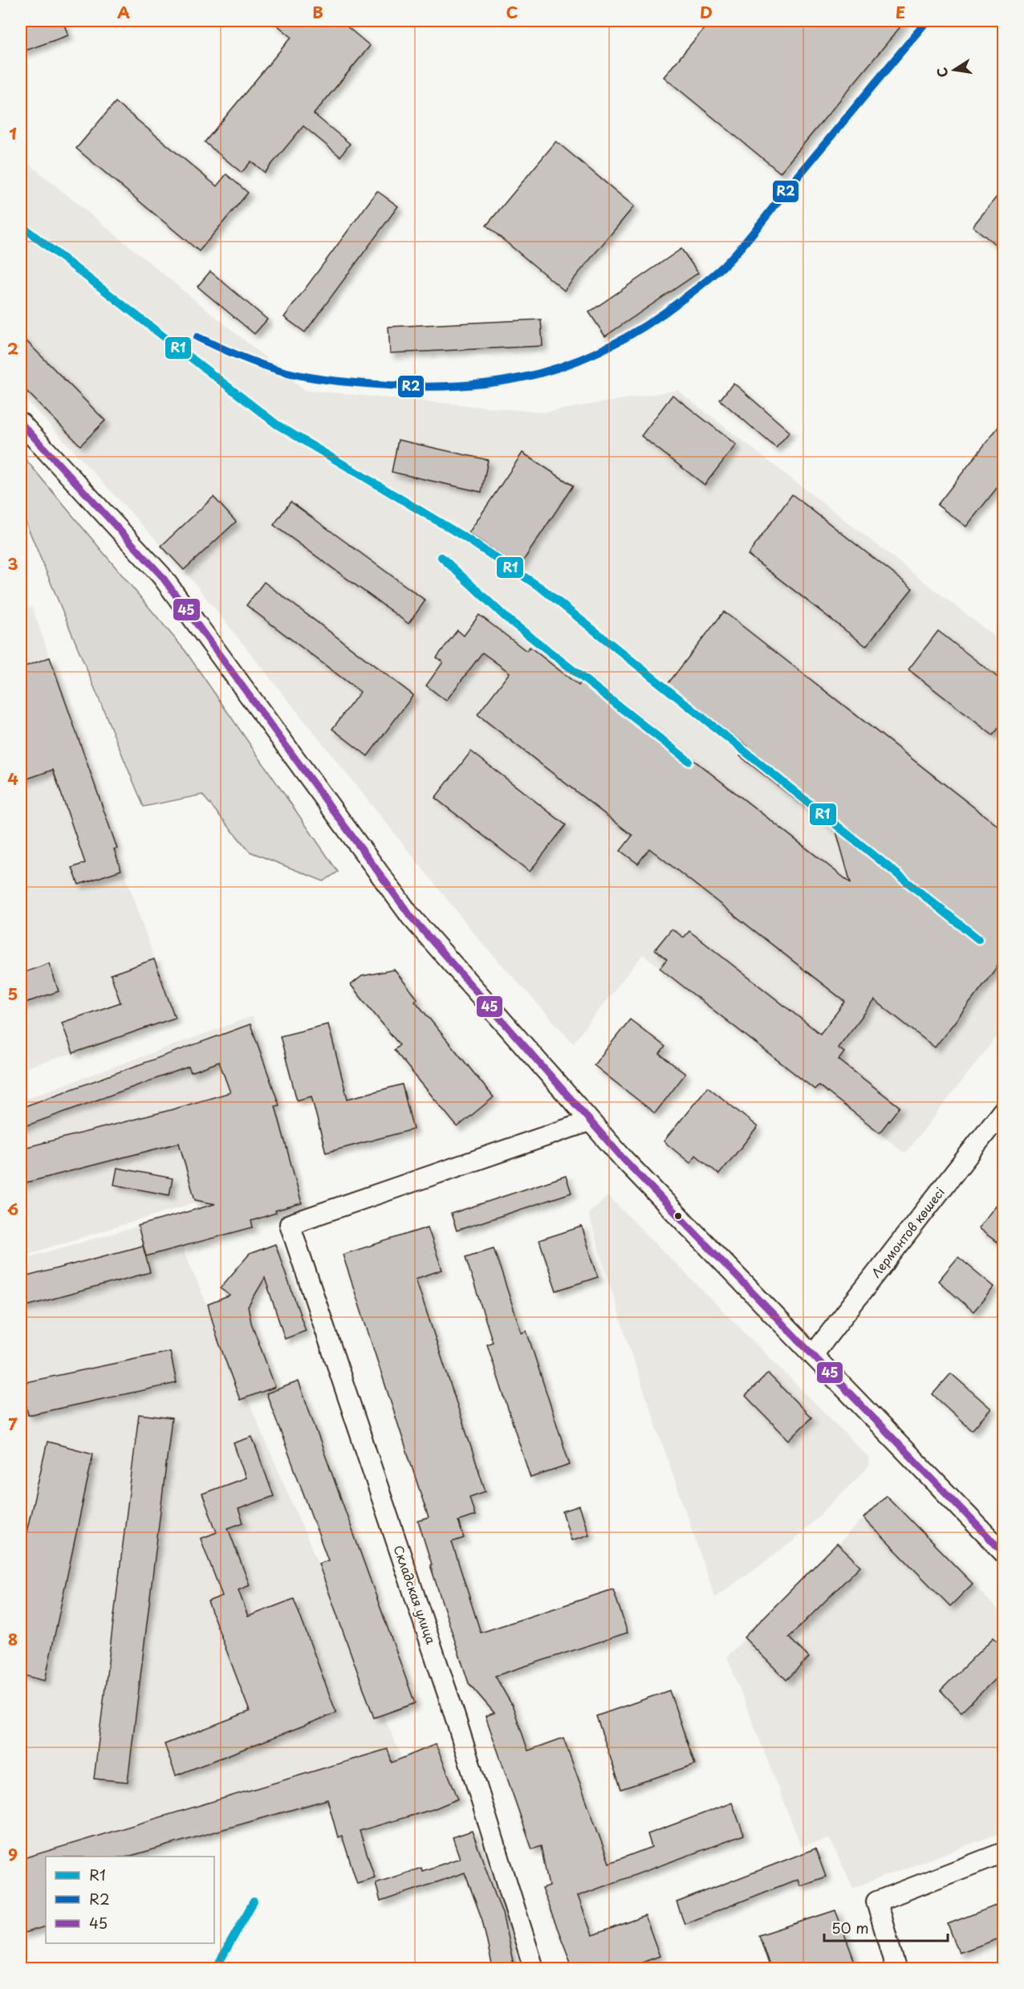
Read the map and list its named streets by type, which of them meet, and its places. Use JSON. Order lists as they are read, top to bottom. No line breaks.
{"streets":{"street":["Лермонтов көшесі","Складская улица"]},"lines":["transit line R2","transit line R1","transit line 45"],"legend":["R1","R2","45"],"scale_bar":"50 m","north":"left","grid":{"columns":["A","B","C","D","E"],"rows":["1","2","3","4","5","6","7","8","9"]}}
